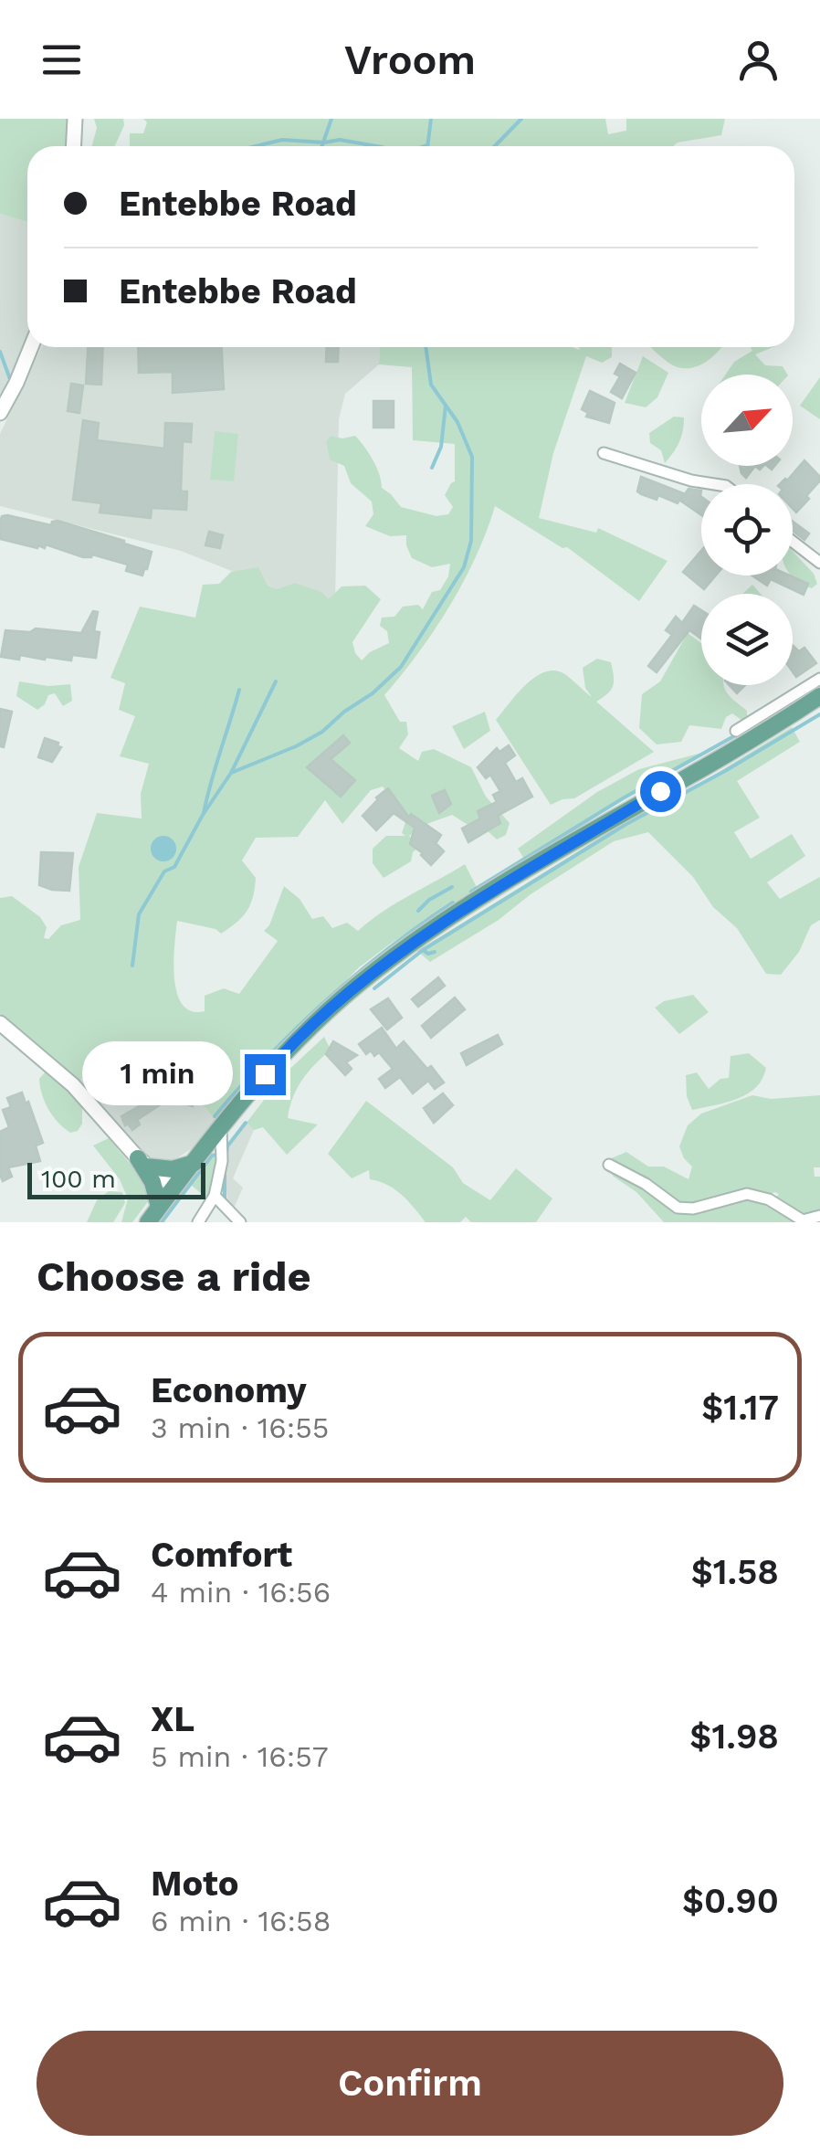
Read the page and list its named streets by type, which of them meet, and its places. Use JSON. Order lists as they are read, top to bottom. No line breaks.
{"scale_bar":"100 m","north":"top right","page":{"header":"Vroom","banner":["Entebbe Road","Entebbe Road"],"bubble":"1 min","scale":"100 m","heading":"Choose a ride","list":[{"name":"Economy","note":"3 min · 16:55","value":"$1.17"},{"name":"Comfort","note":"4 min · 16:56","value":"$1.58"},{"name":"XL","note":"5 min · 16:57","value":"$1.98"},{"name":"Moto","note":"6 min · 16:58","value":"$0.90"}],"buttons":"Confirm"}}
